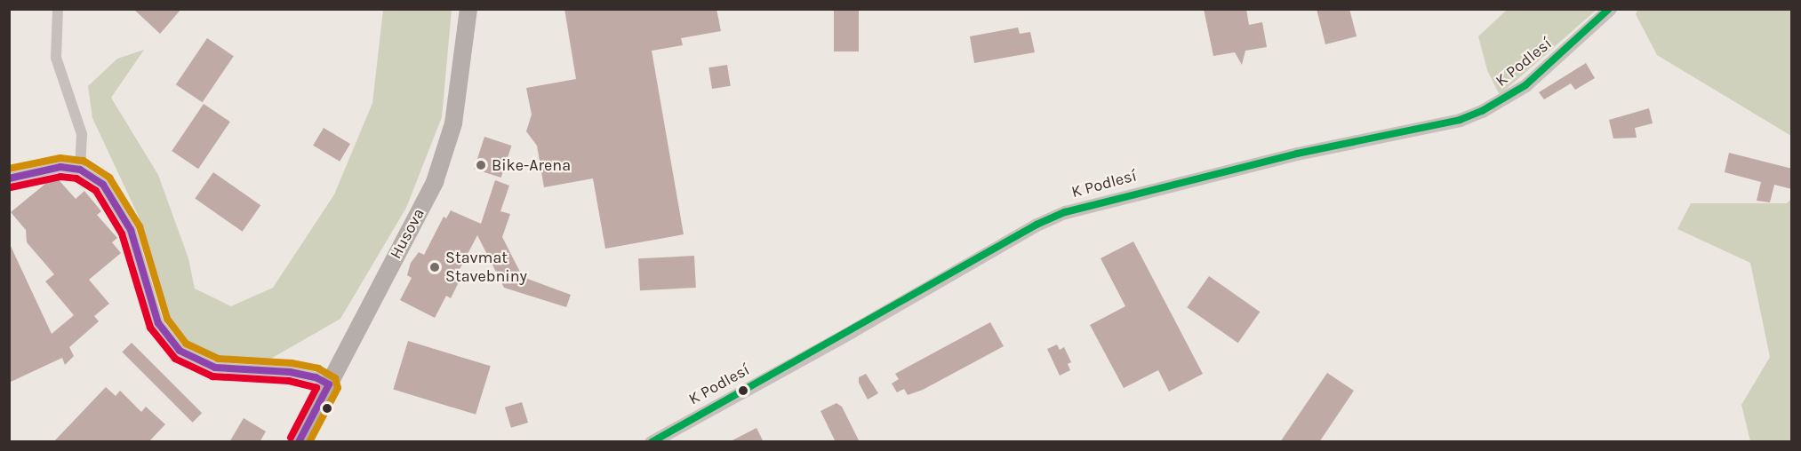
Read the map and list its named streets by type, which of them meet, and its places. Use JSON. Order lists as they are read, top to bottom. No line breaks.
{"streets":{"main road":["Husova"],"street":["K Podlesí"]},"places":["Bike-Arena","Stavmat Stavebniny"]}
